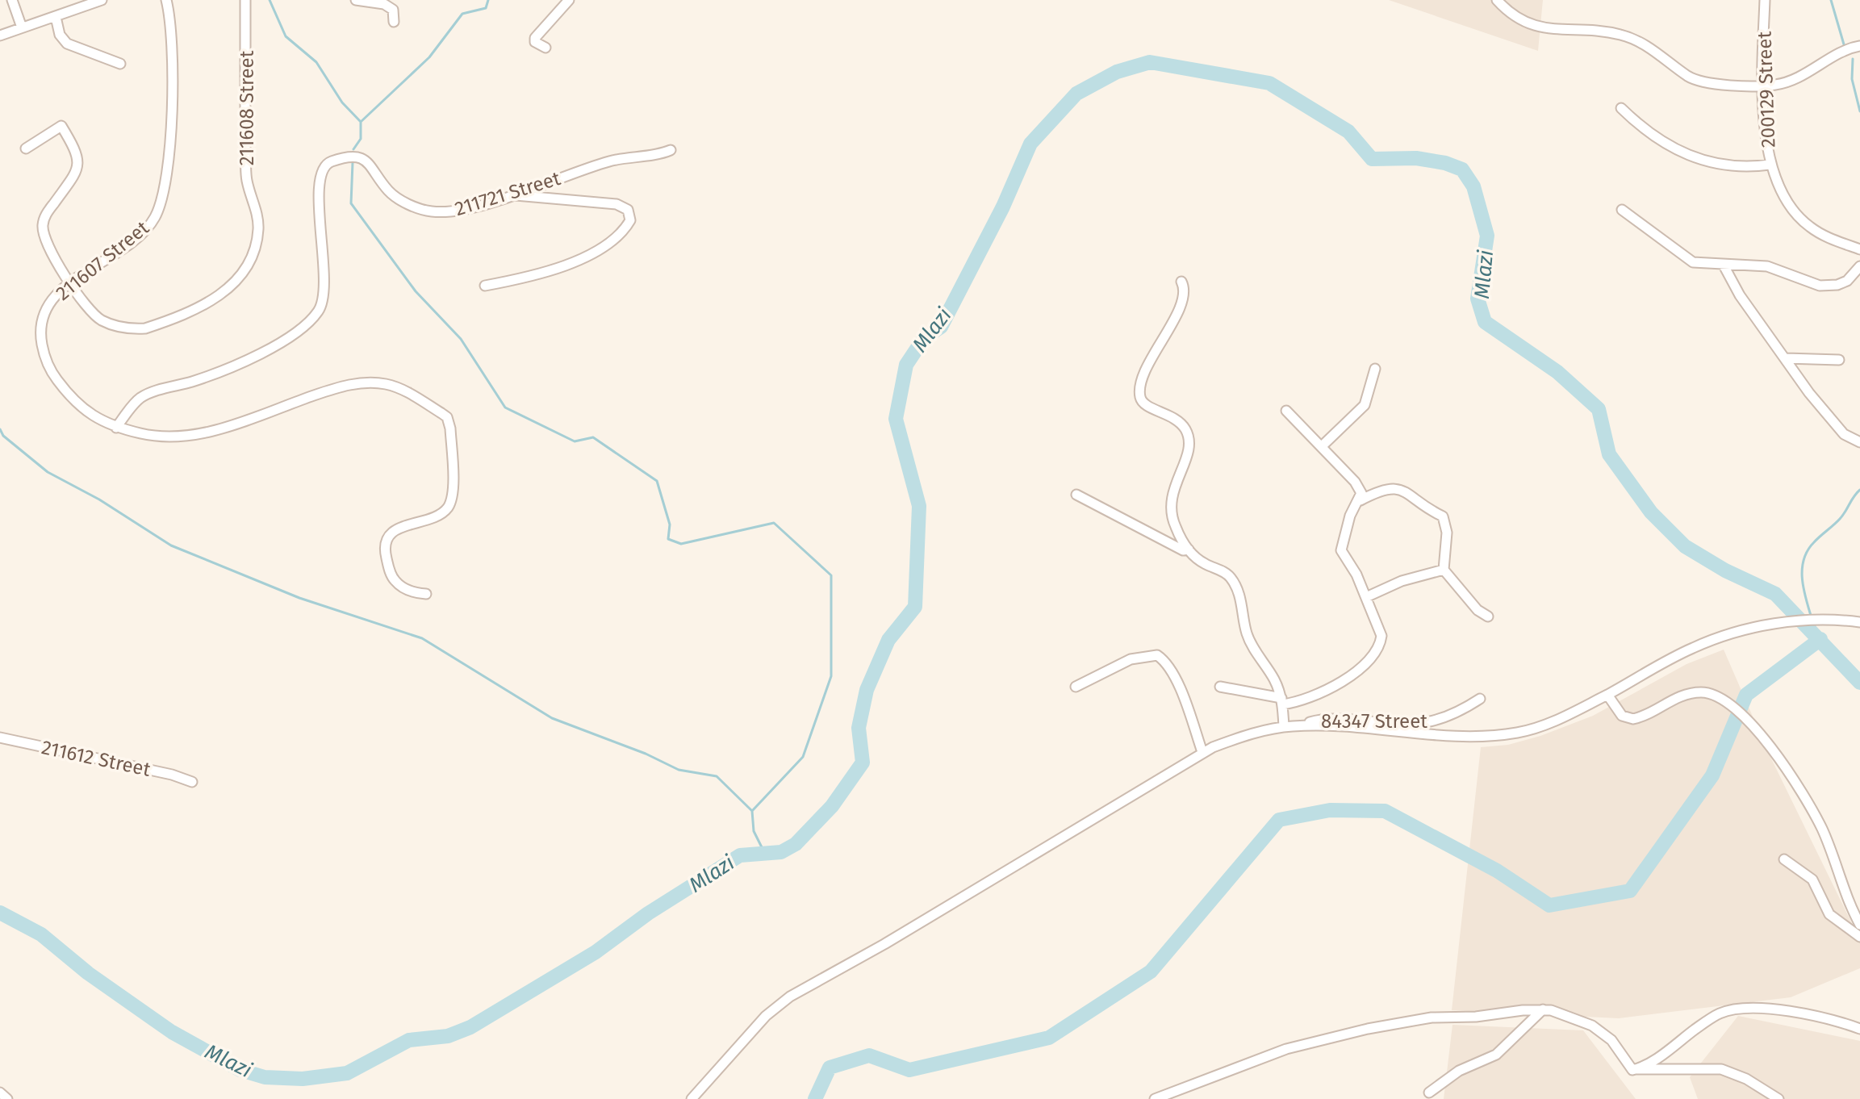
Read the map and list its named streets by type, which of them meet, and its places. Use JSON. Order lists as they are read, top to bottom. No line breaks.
{"streets":{"street":["200129 Street","211608 Street","211721 Street","211607 Street","84347 Street","211612 Street"]},"crossings":[["211608 Street","211607 Street"],["211721 Street","211607 Street"]],"water":["Mlazi"]}
